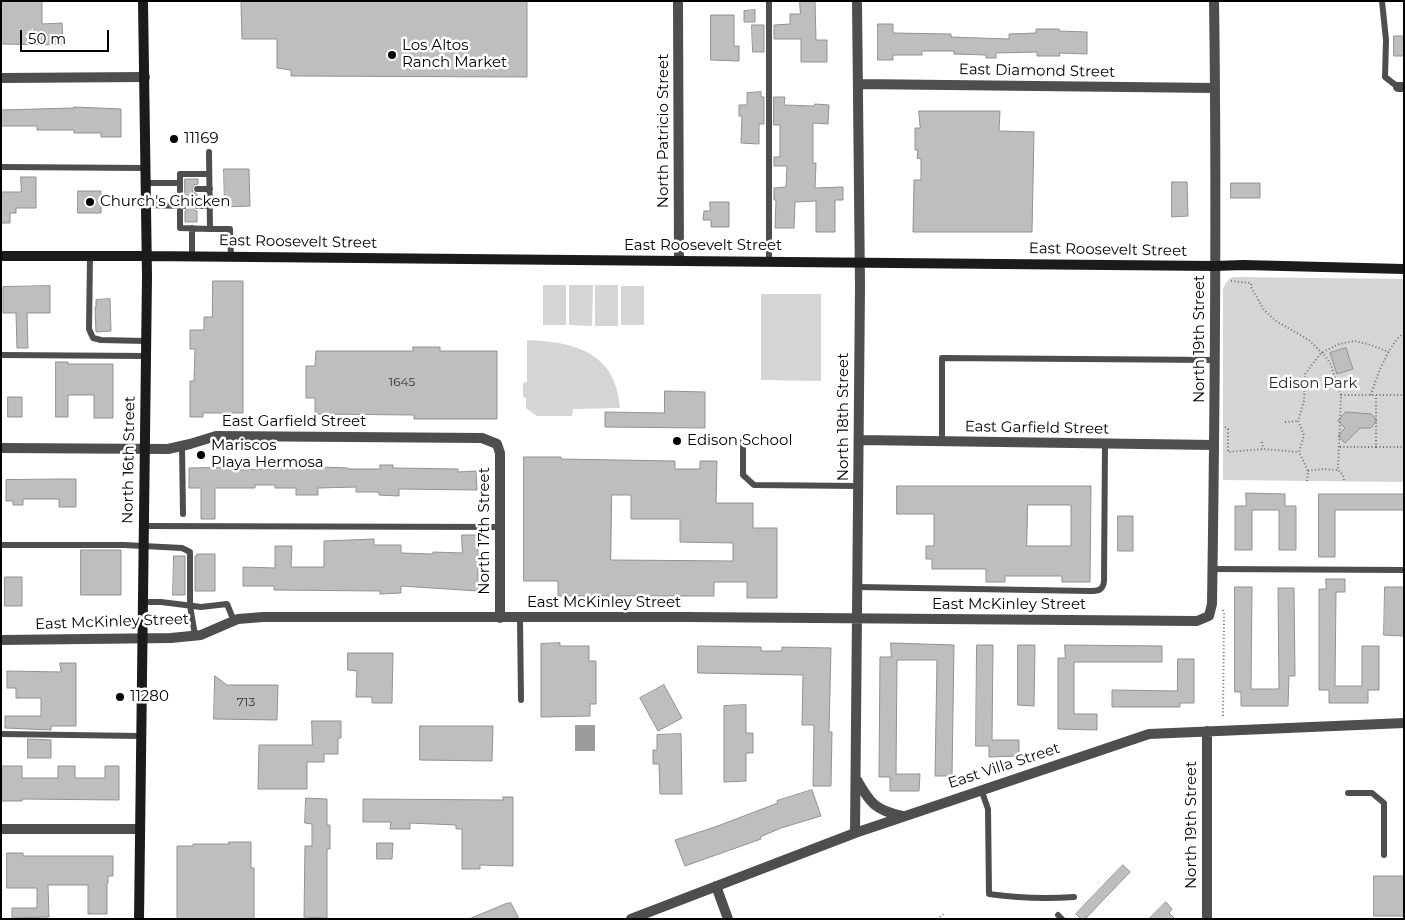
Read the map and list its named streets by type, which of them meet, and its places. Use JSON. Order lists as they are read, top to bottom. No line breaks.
{"streets":{"street":["East Diamond Street","North Patricio Street","East Roosevelt Street","North 19th Street","North 18th Street","East Garfield Street","North 16th Street","North 17th Street","East McKinley Street","East Villa Street"]},"crossings":[["East Diamond Street","North 19th Street"],["East Diamond Street","North 18th Street"],["North Patricio Street","East Roosevelt Street"],["East Roosevelt Street","North 19th Street"],["East Roosevelt Street","North 18th Street"],["East Roosevelt Street","North 16th Street"],["North 19th Street","East Garfield Street"],["North 19th Street","East McKinley Street"],["North 19th Street","East Villa Street"],["North 18th Street","East Garfield Street"],["North 18th Street","East McKinley Street"],["North 18th Street","East Villa Street"],["East Garfield Street","North 16th Street"],["East Garfield Street","North 17th Street"],["North 16th Street","East McKinley Street"],["North 17th Street","East McKinley Street"]],"parks":["Edison Park"],"places":["Los Altos Ranch Market","11169","Church's Chicken","Edison School","Mariscos Playa Hermosa","11280"],"house_numbers":["1645","713"],"scale_bar":"50 m"}
